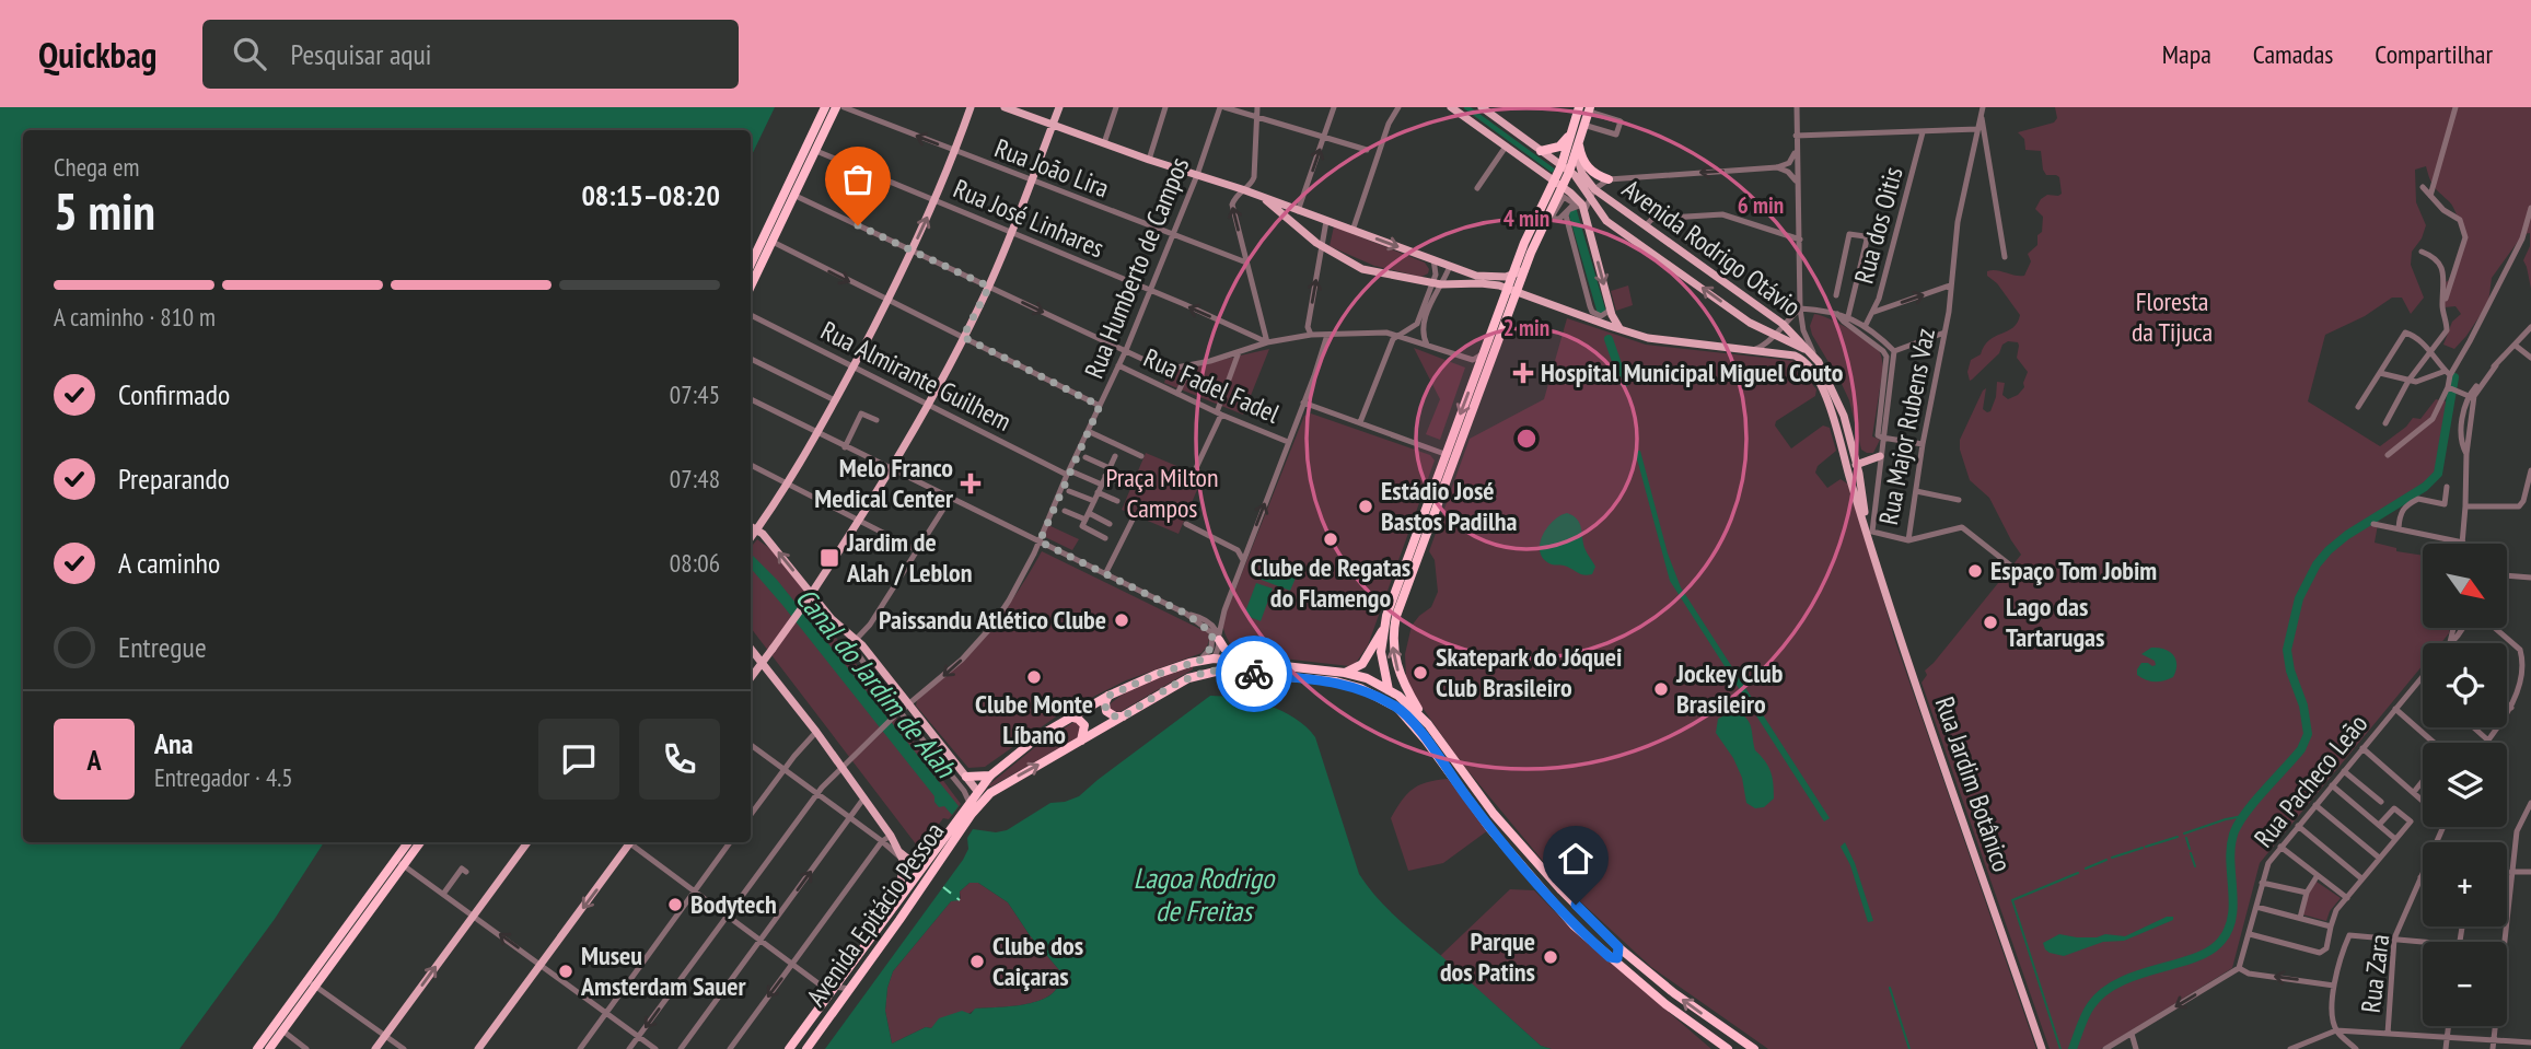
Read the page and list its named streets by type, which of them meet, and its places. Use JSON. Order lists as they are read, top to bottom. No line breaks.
{"streets":{"highway":["Avenida Epitácio Pessoa"],"main road":["Avenida Rodrigo Otávio","Rua Jardim Botânico"],"street":["Rua João Lira","Rua José Linhares","Rua dos Oitis","Rua Humberto de Campos","Rua Almirante Guilhem","Rua Fadel Fadel","Rua Major Rubens Vaz","Rua Pacheco Leão","Rua Zara"]},"crossings":[["Rua João Lira","Rua Humberto de Campos"],["Rua José Linhares","Rua Humberto de Campos"],["Avenida Rodrigo Otávio","Rua Jardim Botânico"],["Rua Humberto de Campos","Rua Almirante Guilhem"],["Rua Humberto de Campos","Rua Fadel Fadel"],["Rua Humberto de Campos","Avenida Epitácio Pessoa"],["Rua Major Rubens Vaz","Rua Jardim Botânico"]],"water":["Canal do Jardim de Alah","Lagoa Rodrigo de Freitas"],"parks":["Floresta da Tijuca","Praça Milton Campos"],"places":{"health":["Hospital Municipal Miguel Couto","Melo Franco Medical Center"],"other":["Estádio José Bastos Padilha","Clube de Regatas do Flamengo","Espaço Tom Jobim","Paissandu Atlético Clube","Lago das Tartarugas","Skatepark do Jóquei Club Brasileiro","Clube Monte Líbano","Jockey Club Brasileiro","Bodytech","Parque dos Patins","Clube dos Caiçaras","Museu Amsterdam Sauer"],"transit":["Jardim de Alah / Leblon"]},"north":"bottom right","page":{"header":"Quickbag","search":"Pesquisar aqui","nav":["Mapa","Camadas","Compartilhar"],"heading":["5 min","Chega em","08:15–08:20"],"panel":["Ana","Entregador · 4.5"],"bar":"A caminho · 810 m","list":[["Confirmado","07:45"],["Preparando","07:48"],["A caminho","08:06"],"Entregue"],"map_buttons":["+","−"],"round":"A"},"rings":["6 min","4 min","2 min"]}
